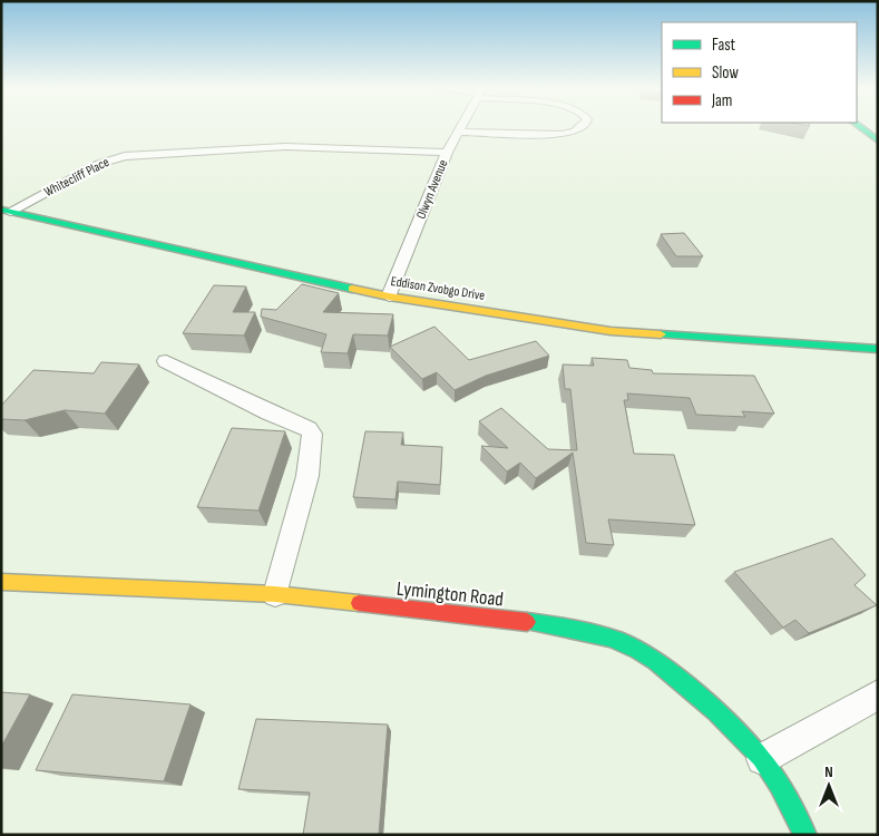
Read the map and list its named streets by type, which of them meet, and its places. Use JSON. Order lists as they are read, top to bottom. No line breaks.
{"streets":{"street":["Whitecliff Place","Olwyn Avenue","Eddison Zvobgo Drive","Lymington Road"]},"crossings":[["Whitecliff Place","Olwyn Avenue"],["Whitecliff Place","Eddison Zvobgo Drive"],["Olwyn Avenue","Eddison Zvobgo Drive"]],"legend":["Fast","Slow","Jam"],"north":"top"}
